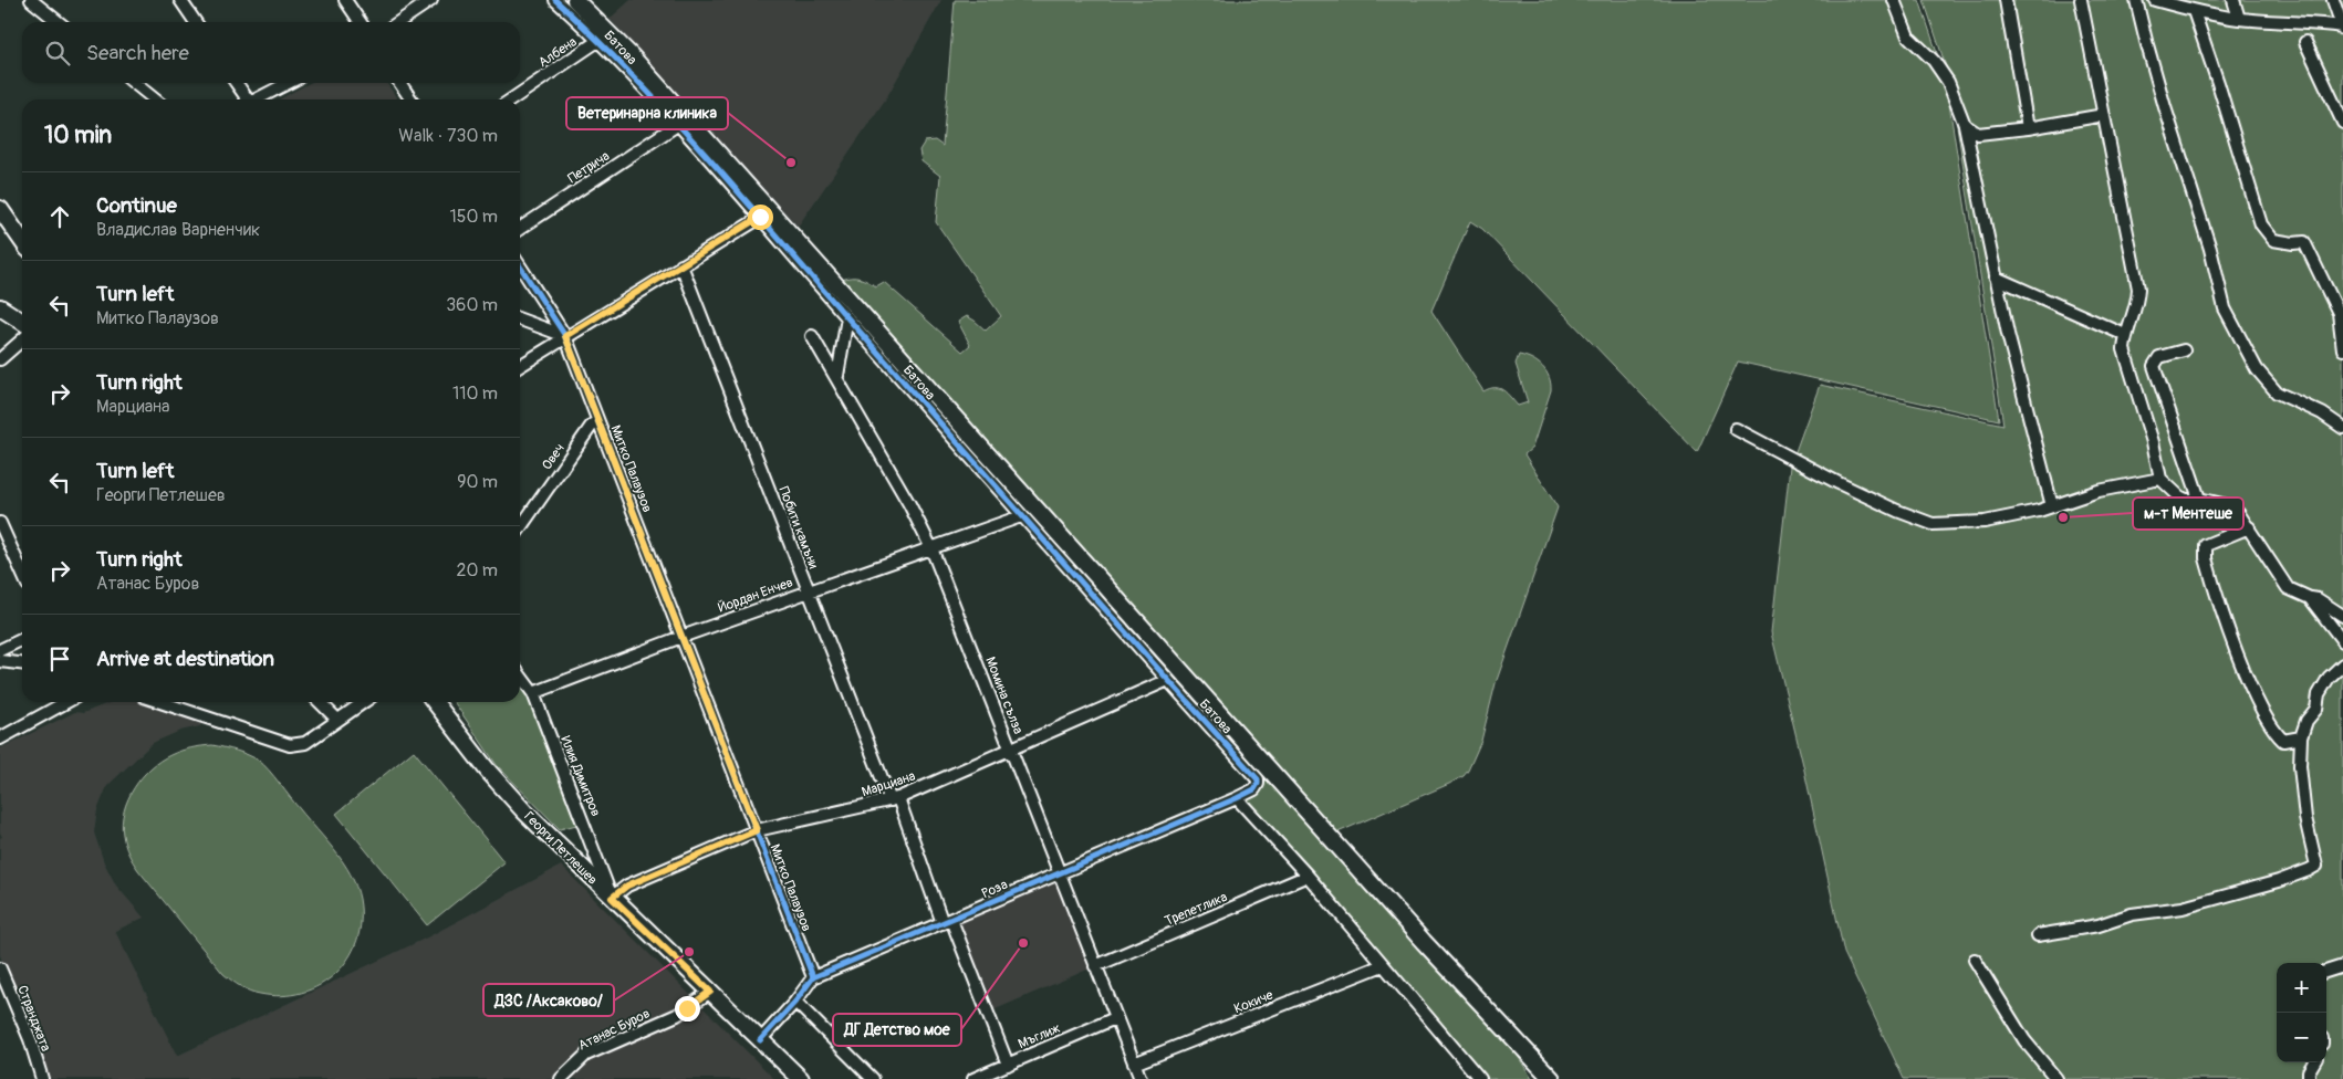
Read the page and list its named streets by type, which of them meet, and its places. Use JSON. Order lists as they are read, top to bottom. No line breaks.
{"streets":{"main road":["Георги Петлешев"],"street":["Батова","Албена","Петрича","Овеч","Митко Палаузов","Побити камъни","Йордан Енчев","Момина сълза","Илия Димитров","Марциана","Роза","Трепетлика","Кокиче","Странджата","Атанас Буров","Мъглиж"]},"crossings":[["Батова","Албена"],["Батова","Петрича"],["Батова","Йордан Енчев"],["Батова","Марциана"],["Батова","Роза"],["Овеч","Митко Палаузов"],["Митко Палаузов","Йордан Енчев"],["Митко Палаузов","Марциана"],["Митко Палаузов","Роза"],["Побити камъни","Йордан Енчев"],["Побити камъни","Марциана"],["Побити камъни","Роза"],["Побити камъни","Мъглиж"],["Йордан Енчев","Момина сълза"],["Йордан Енчев","Илия Димитров"],["Момина сълза","Марциана"],["Момина сълза","Роза"],["Момина сълза","Трепетлика"],["Момина сълза","Кокиче"],["Момина сълза","Мъглиж"],["Илия Димитров","Марциана"],["Илия Димитров","Георги Петлешев"],["Марциана","Георги Петлешев"],["Георги Петлешев","Атанас Буров"]],"places":["Ветеринарна клиника","м-т Ментeше","ДГ Детство мое","ДЗС /Аксаково/"],"page":{"search":"Search here","heading":["10 min","Walk · 730 m"],"list":[["Continue","Владислав Варненчик","150 m"],["Turn left","Митко Палаузов","360 m"],["Turn right","Марциана","110 m"],["Turn left","Георги Петлешев","90 m"],["Turn right","Атанас Буров","20 m"],"Arrive at destination"],"map_buttons":["+","−"]}}
